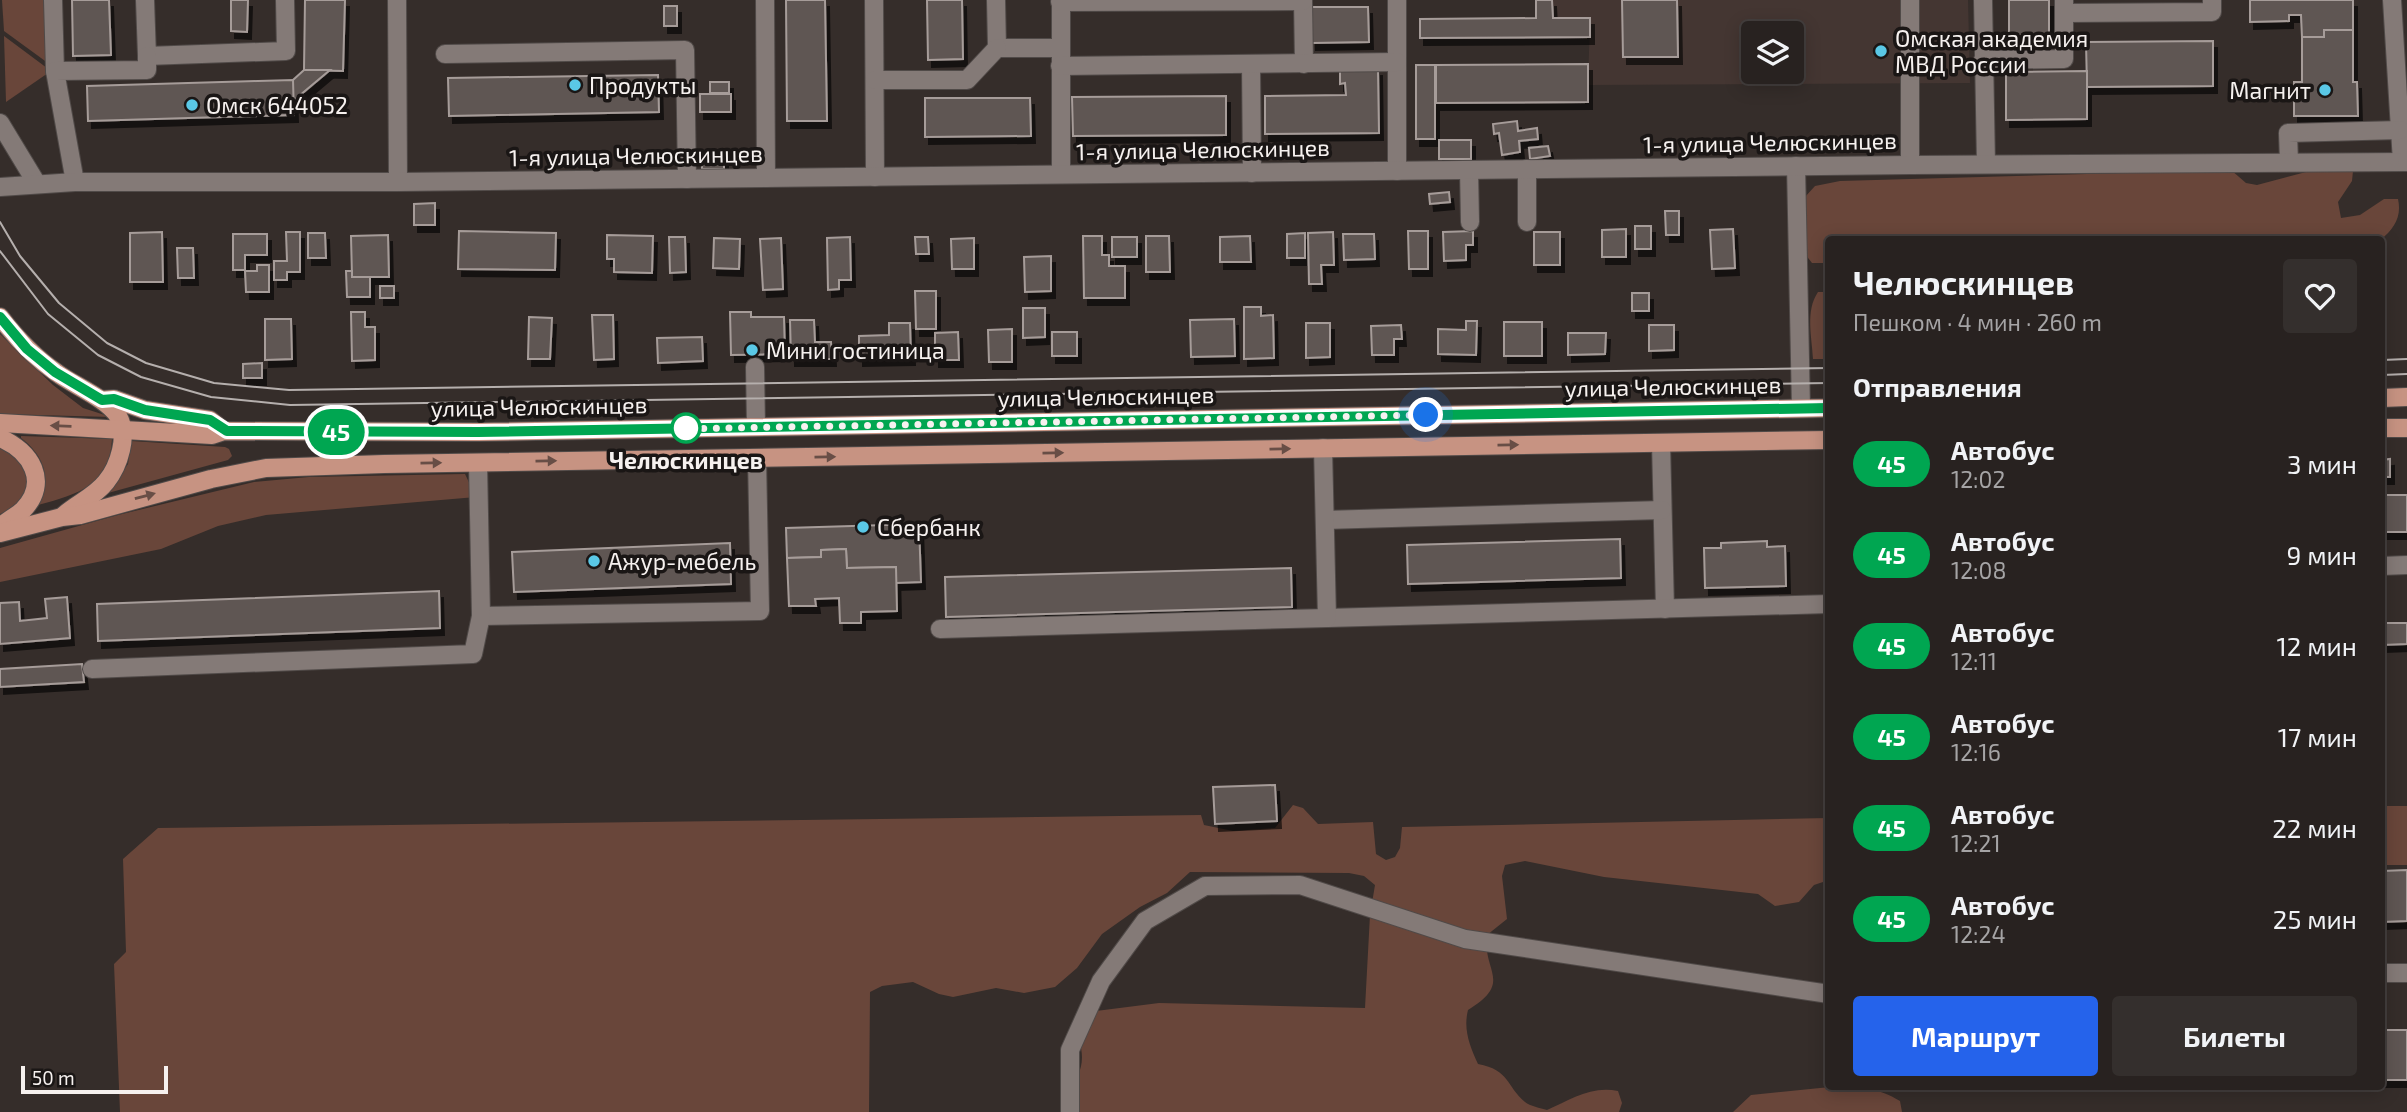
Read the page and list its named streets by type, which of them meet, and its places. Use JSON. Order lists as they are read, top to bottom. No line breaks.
{"streets":{"main road":["улица Челюскинцев"],"street":["1-я улица Челюскинцев"]},"places":["Омская академия МВД России","Продукты","Магнит","Омск 644052","Мини гостиница","Челюскинцев","Сбербанк","Ажур-мебель"],"lines":["bus line 45"],"scale_bar":"50 m","page":{"on_map":"45","heading":[["Челюскинцев","Пешком · 4 мин · 260 m"],"Отправления"],"list":[{"mark":"45","name":"Автобус","note":"12:02","value":"3 мин"},{"mark":"45","name":"Автобус","note":"12:08","value":"9 мин"},{"mark":"45","name":"Автобус","note":"12:11","value":"12 мин"},{"mark":"45","name":"Автобус","note":"12:16","value":"17 мин"},{"mark":"45","name":"Автобус","note":"12:21","value":"22 мин"},{"mark":"45","name":"Автобус","note":"12:24","value":"25 мин"}],"buttons":["Маршрут","Билеты"],"scale":"50 m"}}
